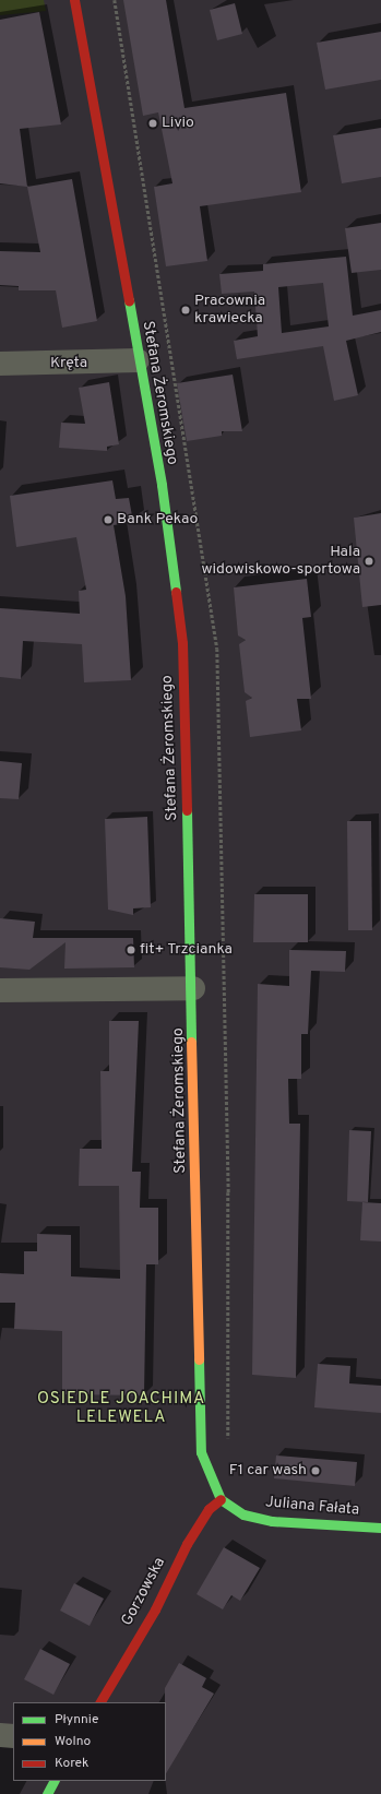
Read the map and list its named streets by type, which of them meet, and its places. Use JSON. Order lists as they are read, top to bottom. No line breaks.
{"streets":{"main road":["Stefana Żeromskiego","Juliana Fałata","Gorzowska"],"street":["Kręta"]},"crossings":[["Kręta","Stefana Żeromskiego"],["Stefana Żeromskiego","Juliana Fałata"],["Stefana Żeromskiego","Gorzowska"],["Juliana Fałata","Gorzowska"]],"districts":["OSIEDLE JOACHIMA LELEWELA"],"places":["Livio","Pracownia krawiecka","Bank Pekao","Hala widowiskowo-sportowa","fit+ Trzcianka","F1 car wash"],"legend":["Płynnie","Wolno","Korek"]}
